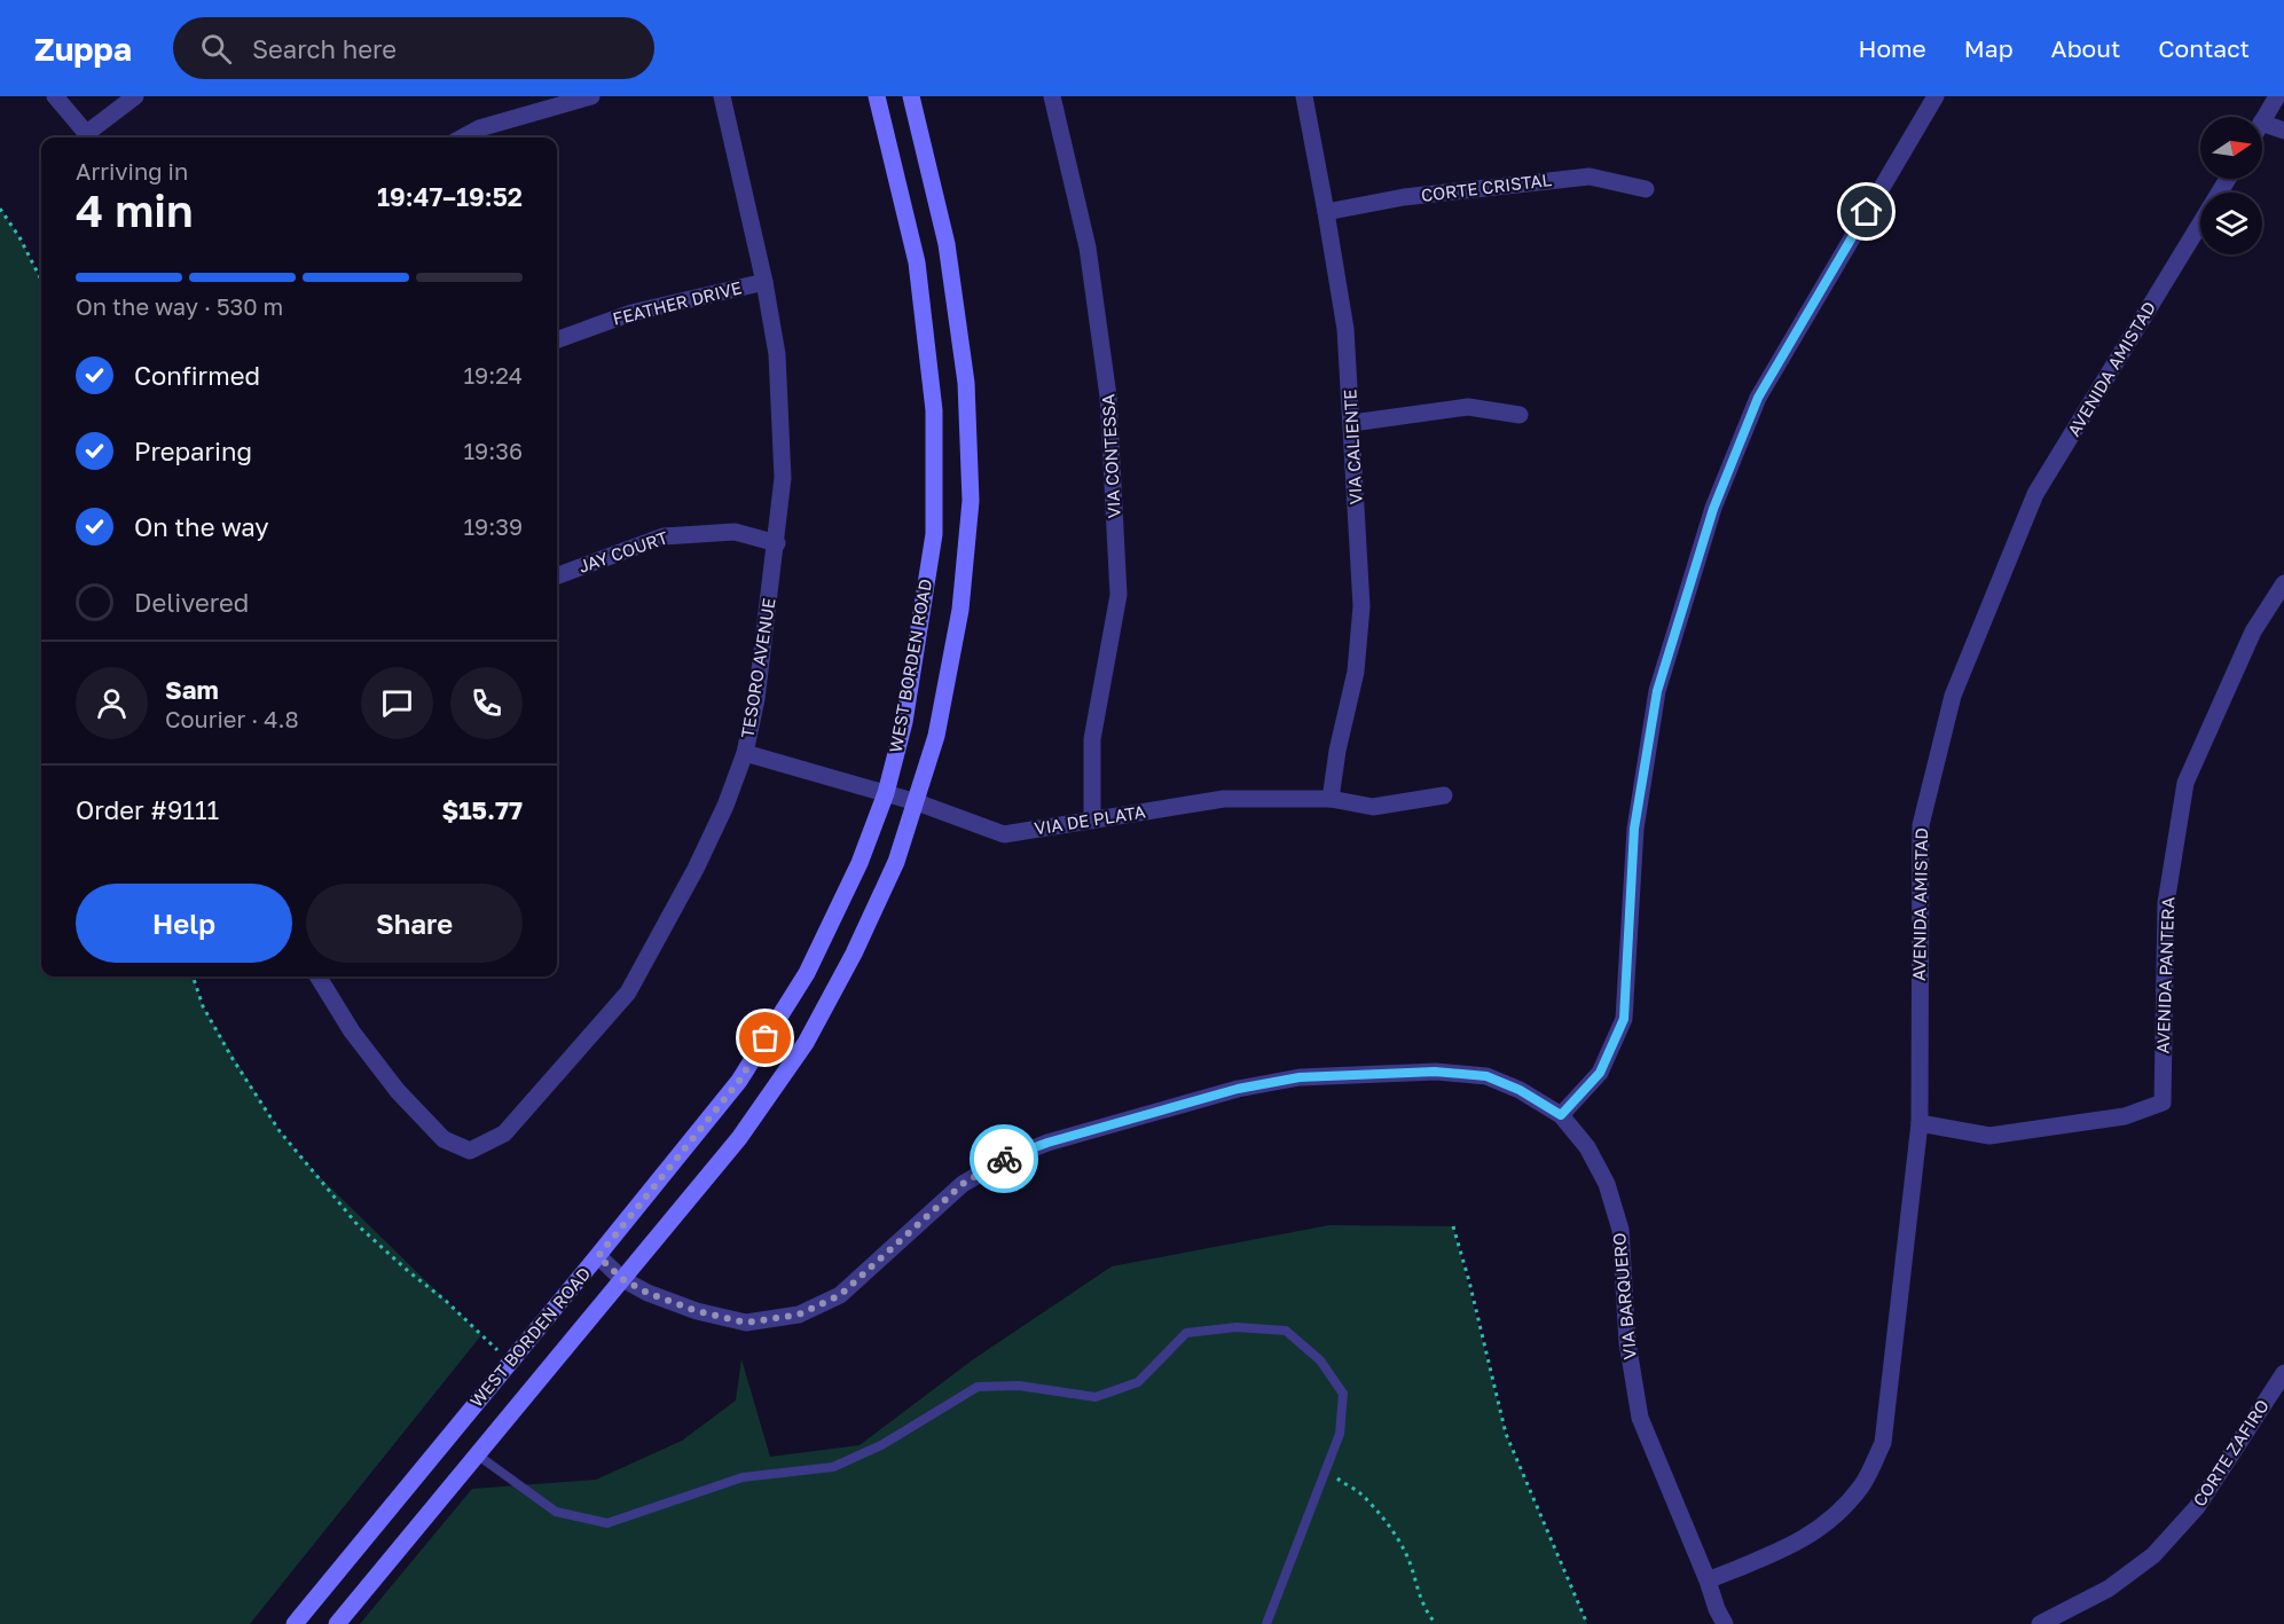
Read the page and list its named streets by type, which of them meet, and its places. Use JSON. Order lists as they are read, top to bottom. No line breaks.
{"streets":{"main road":["WEST BORDEN ROAD"],"street":["CORTE CRISTAL","FEATHER DRIVE","AVENIDA AMISTAD","VIA CALIENTE","VIA CONTESSA","JAY COURT","TESORO AVENUE","VIA DE PLATA","AVENIDA PANTERA","VIA BARQUERO","CORTE ZAFIRO"]},"crossings":[["CORTE CRISTAL","VIA CALIENTE"],["FEATHER DRIVE","TESORO AVENUE"],["AVENIDA AMISTAD","AVENIDA PANTERA"],["AVENIDA AMISTAD","VIA BARQUERO"],["VIA CALIENTE","VIA DE PLATA"],["VIA CONTESSA","VIA DE PLATA"],["JAY COURT","TESORO AVENUE"],["WEST BORDEN ROAD","VIA DE PLATA"],["WEST BORDEN ROAD","VIA BARQUERO"],["TESORO AVENUE","VIA DE PLATA"]],"north":"right","page":{"header":"Zuppa","search":"Search here","nav":["Home","Map","About","Contact"],"heading":["4 min","Arriving in","19:47–19:52"],"panel":["Sam","Courier · 4.8","Order #9111","$15.77"],"bar":"On the way · 530 m","list":[["Confirmed","19:24"],["Preparing","19:36"],["On the way","19:39"],"Delivered"],"buttons":["Help","Share"]}}
